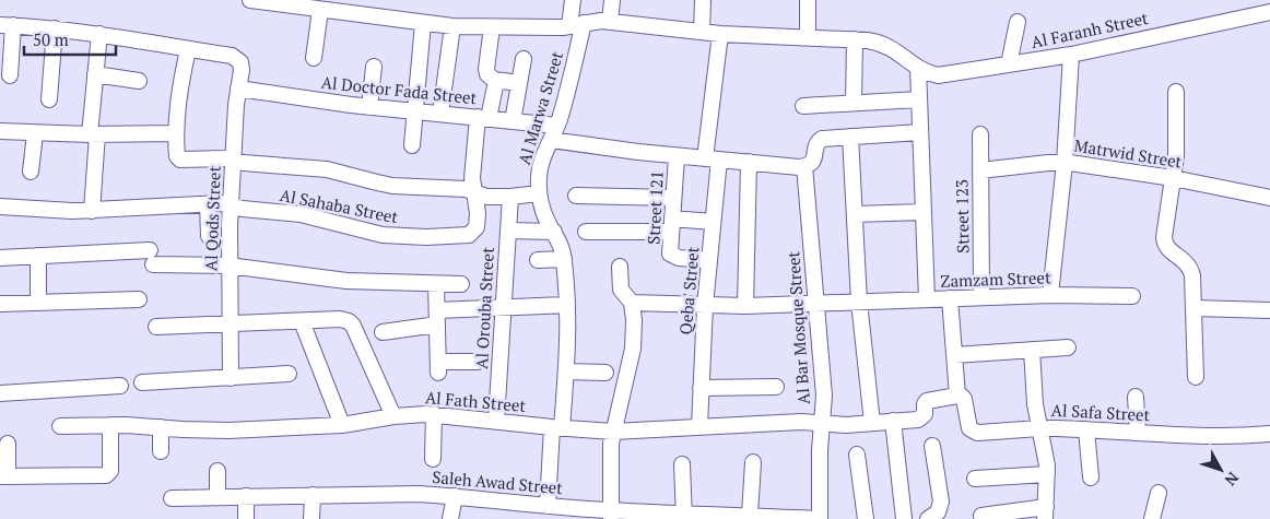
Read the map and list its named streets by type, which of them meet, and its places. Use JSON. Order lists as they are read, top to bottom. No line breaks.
{"streets":{"street":["Al Faranh Street","Al Doctor Fada Street","Al Marwa Street","Matrwid Street","Al Sahaba Street","Street 121","Street 123","Al Qods Street","Zamzam Street","Qeba' Street","Al Orouba Street","Al Bar Mosque Street","Al Fath Street","Al Safa Street","Saleh Awad Street"]},"crossings":[["Al Doctor Fada Street","Al Marwa Street"],["Al Doctor Fada Street","Al Qods Street"],["Al Marwa Street","Al Fath Street"],["Al Marwa Street","Saleh Awad Street"],["Matrwid Street","Street 123"],["Al Sahaba Street","Al Qods Street"],["Street 121","Qeba' Street"],["Street 123","Zamzam Street"],["Zamzam Street","Qeba' Street"],["Zamzam Street","Al Bar Mosque Street"],["Qeba' Street","Al Fath Street"],["Al Orouba Street","Al Fath Street"],["Al Bar Mosque Street","Al Fath Street"],["Al Bar Mosque Street","Saleh Awad Street"],["Al Fath Street","Al Safa Street"]],"scale_bar":"50 m","north":"bottom right"}
